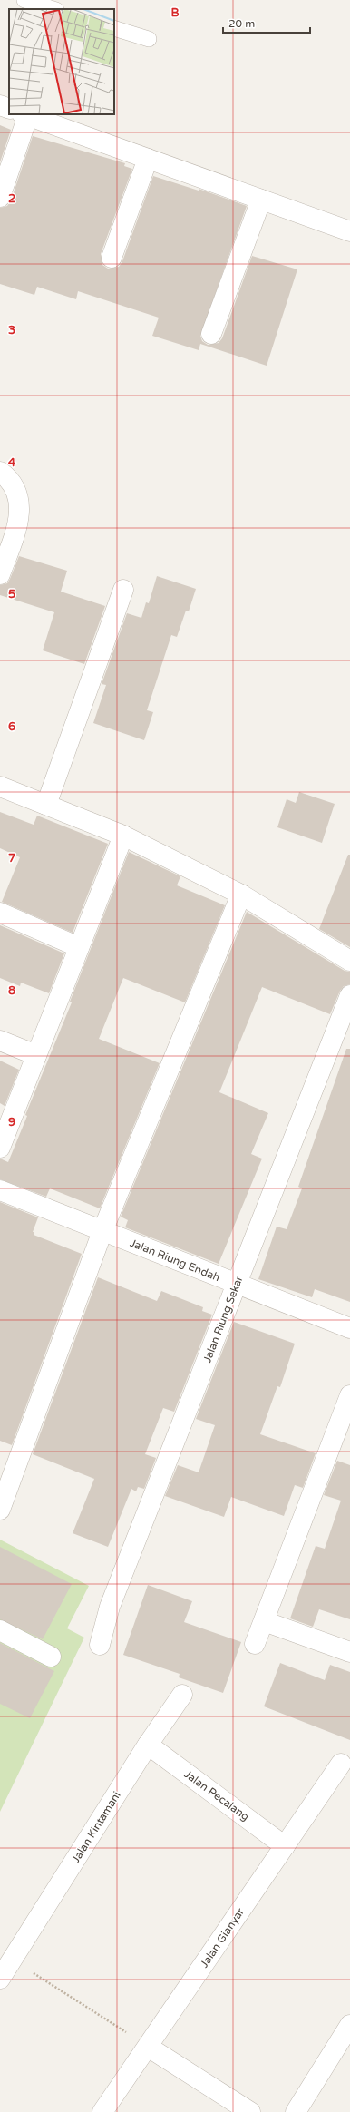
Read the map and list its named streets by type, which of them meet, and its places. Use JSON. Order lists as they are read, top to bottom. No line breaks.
{"streets":{"street":["Jalan Riung Endah","Jalan Riung Sekar","Jalan Pecalang","Jalan Kintamani","Jalan Gianyar"]},"crossings":[["Jalan Riung Endah","Jalan Riung Sekar"],["Jalan Pecalang","Jalan Kintamani"],["Jalan Pecalang","Jalan Gianyar"]],"scale_bar":"20 m","grid":{"columns":["B"],"rows":["2","3","4","5","6","7","8","9"]}}
